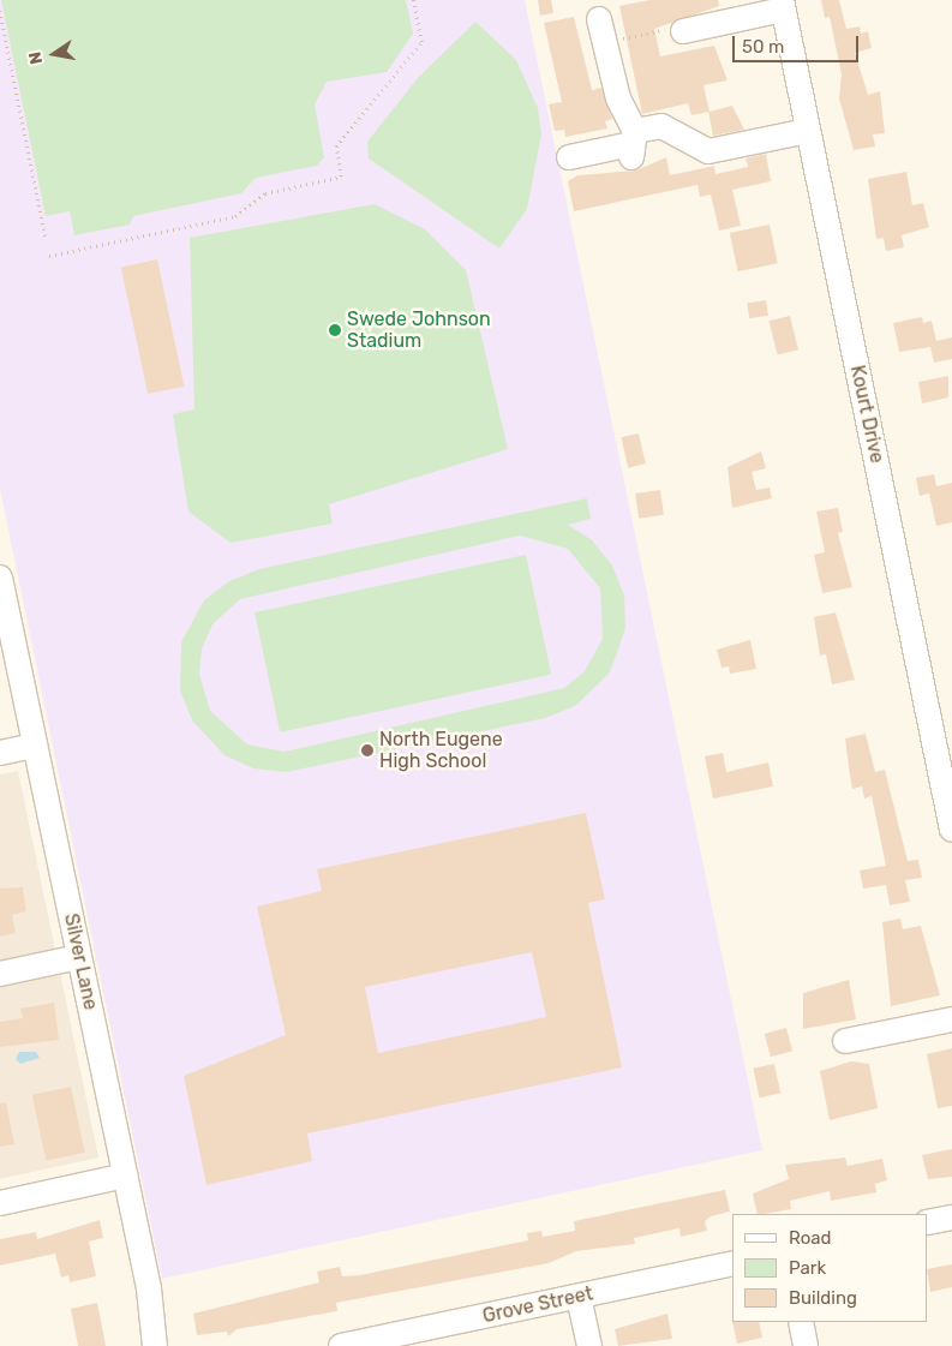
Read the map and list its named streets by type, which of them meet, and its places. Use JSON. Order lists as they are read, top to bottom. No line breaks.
{"streets":{"street":["Kourt Drive","Silver Lane","Grove Street"]},"places":["Swede Johnson Stadium","North Eugene High School"],"legend":["Road","Park","Building"],"scale_bar":"50 m","north":"left"}
